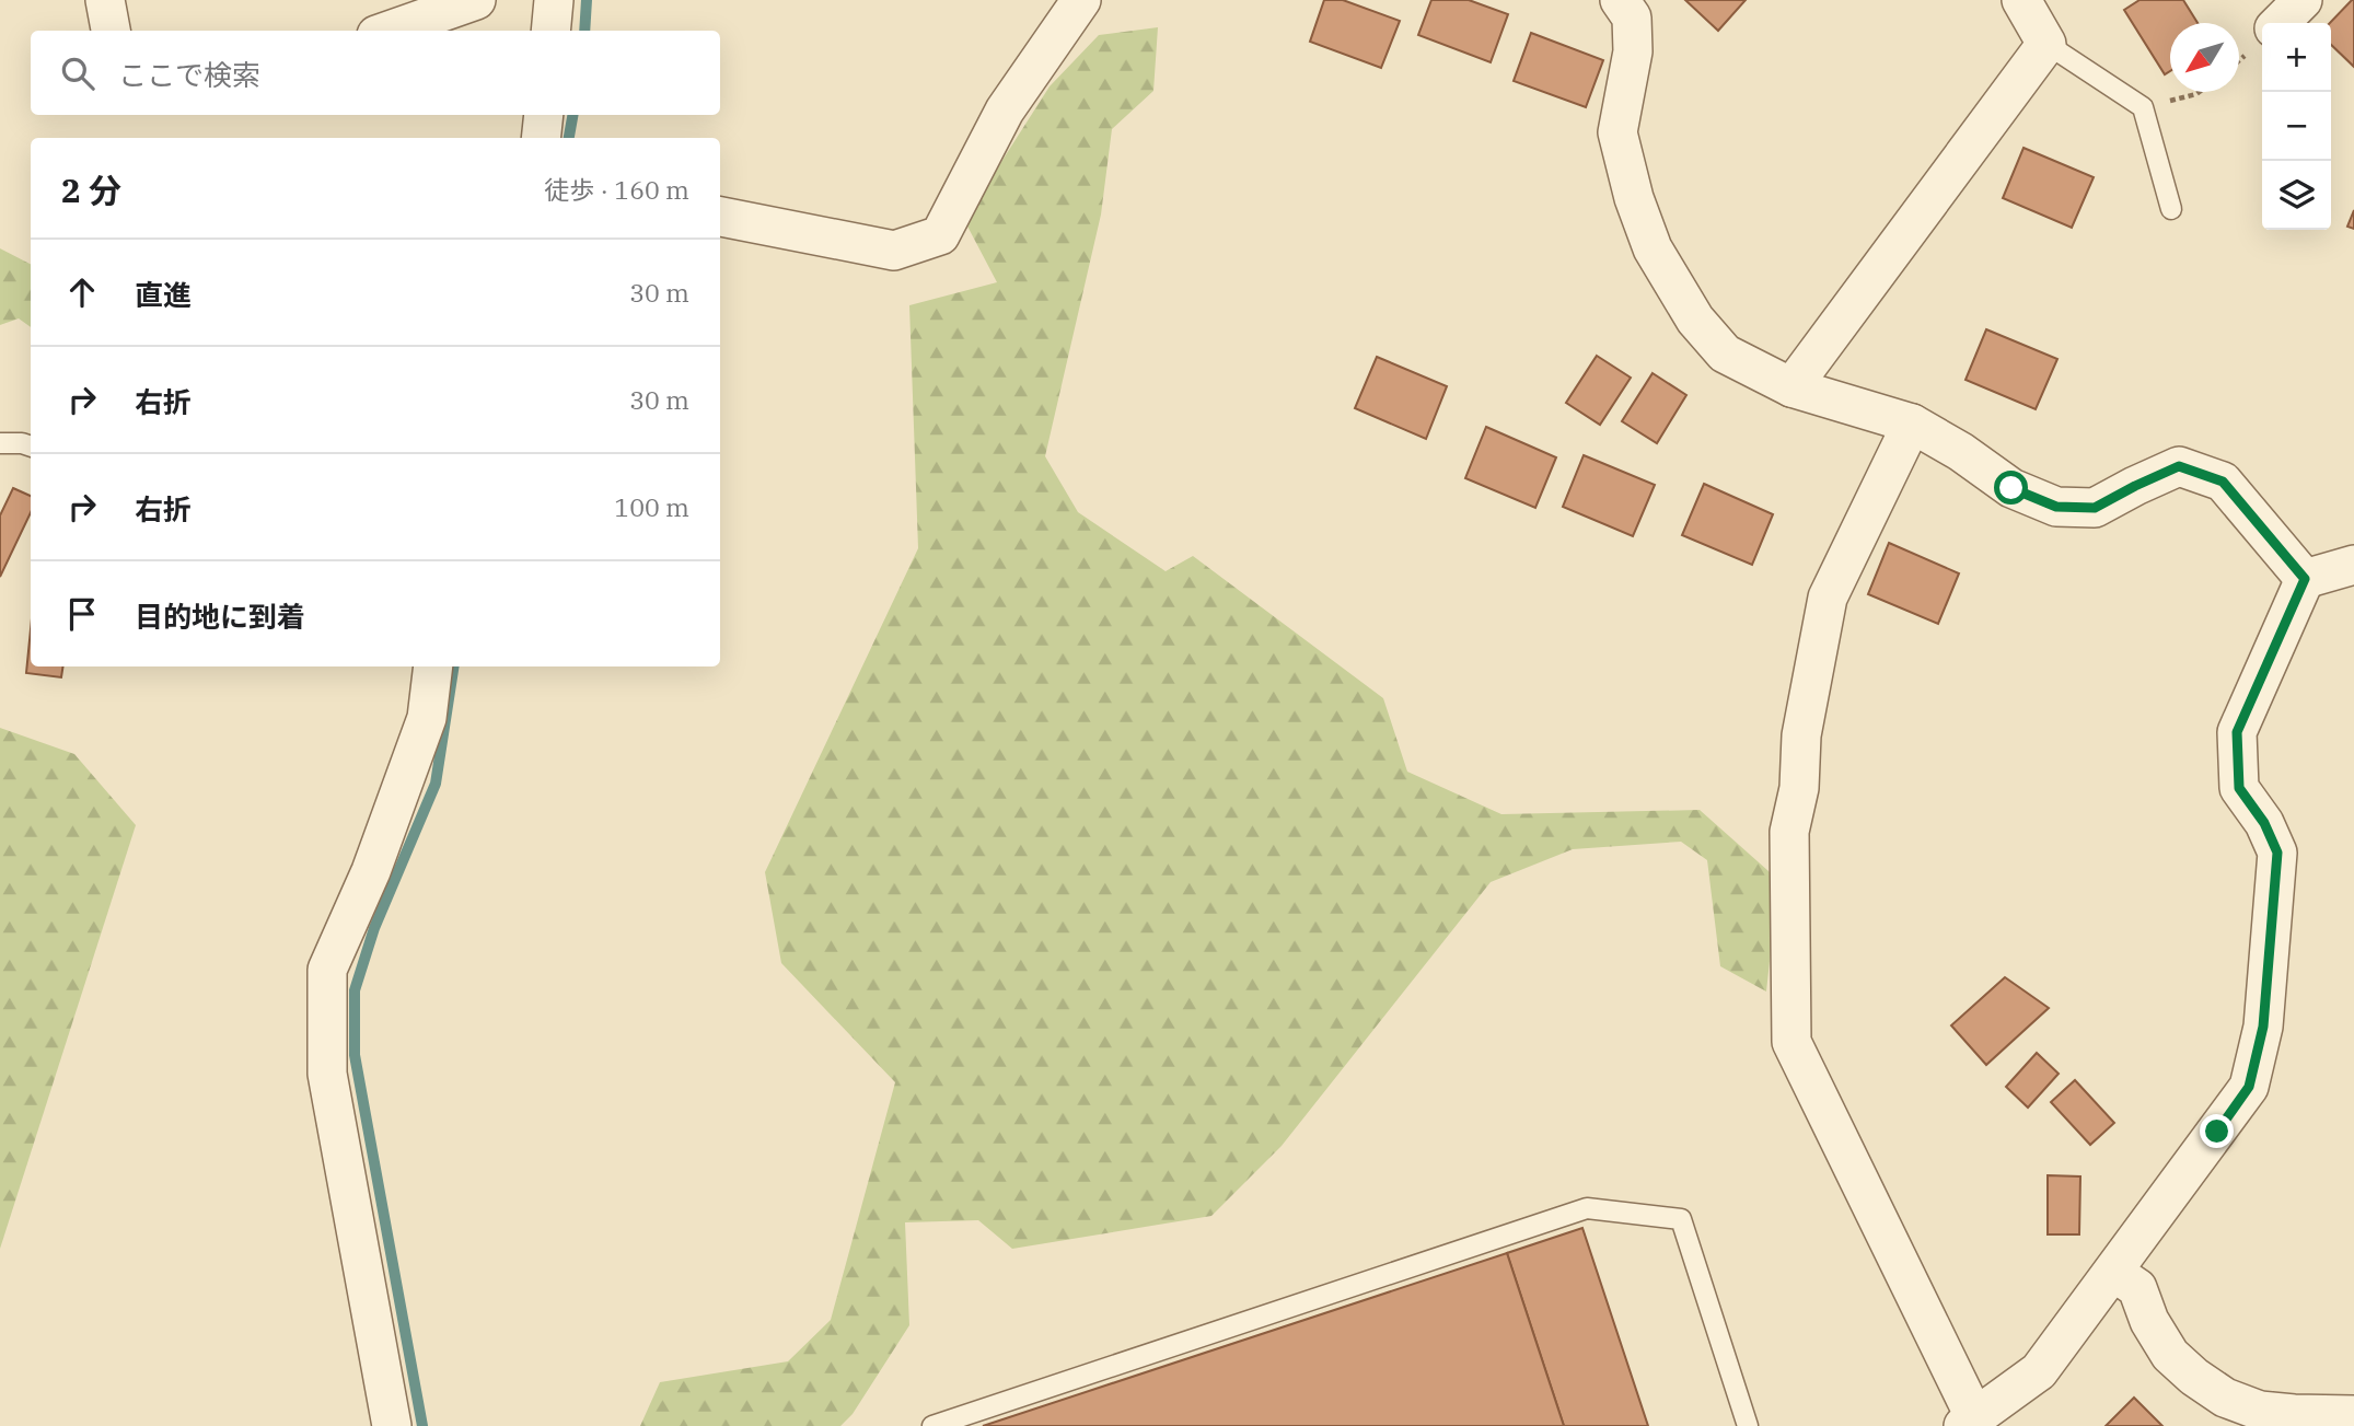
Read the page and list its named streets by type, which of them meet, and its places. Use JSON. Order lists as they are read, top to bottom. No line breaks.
{"north":"bottom left","page":{"map_buttons":["+","−"],"search":"ここで検索","heading":["2 分","徒歩 · 160 m"],"list":[["直進","30 m"],["右折","30 m"],["右折","100 m"],"目的地に到着"]}}
